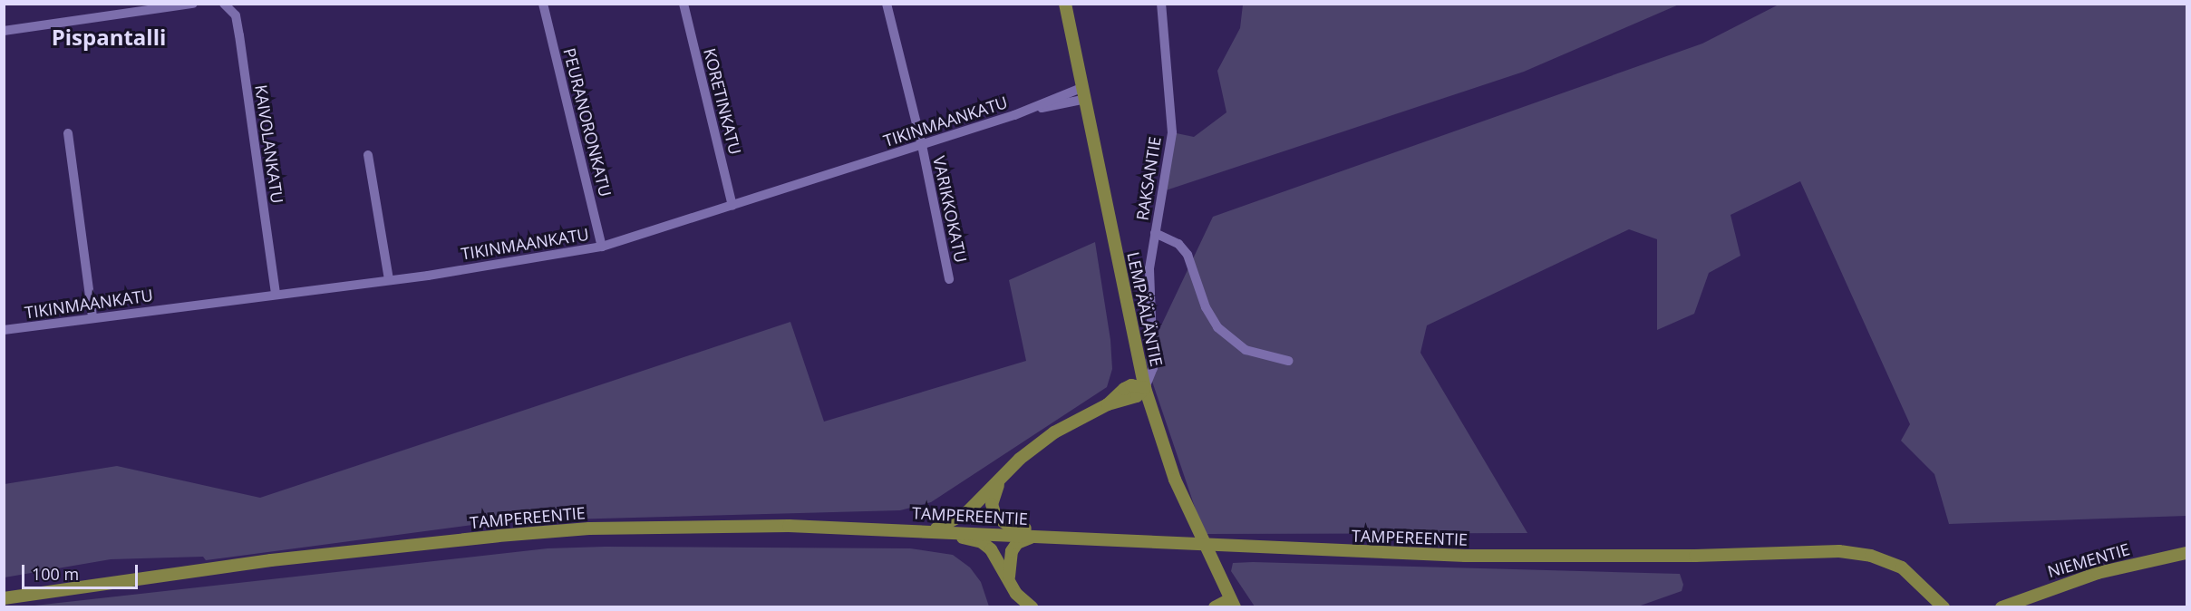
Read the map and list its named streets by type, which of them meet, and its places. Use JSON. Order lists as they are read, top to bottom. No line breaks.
{"streets":{"main road":["LEMPÄÄLÄNTIE","TAMPEREENTIE","NIEMENTIE"],"street":["KORETINKATU","TIKINMAANKATU","PEURANORONKATU","KAIVOLANKATU","RAKSANTIE","VARIKKOKATU"]},"crossings":[["KORETINKATU","TIKINMAANKATU"],["TIKINMAANKATU","PEURANORONKATU"],["TIKINMAANKATU","KAIVOLANKATU"],["TIKINMAANKATU","VARIKKOKATU"],["TIKINMAANKATU","LEMPÄÄLÄNTIE"],["RAKSANTIE","LEMPÄÄLÄNTIE"]],"districts":["Pispantalli"],"scale_bar":"100 m"}
